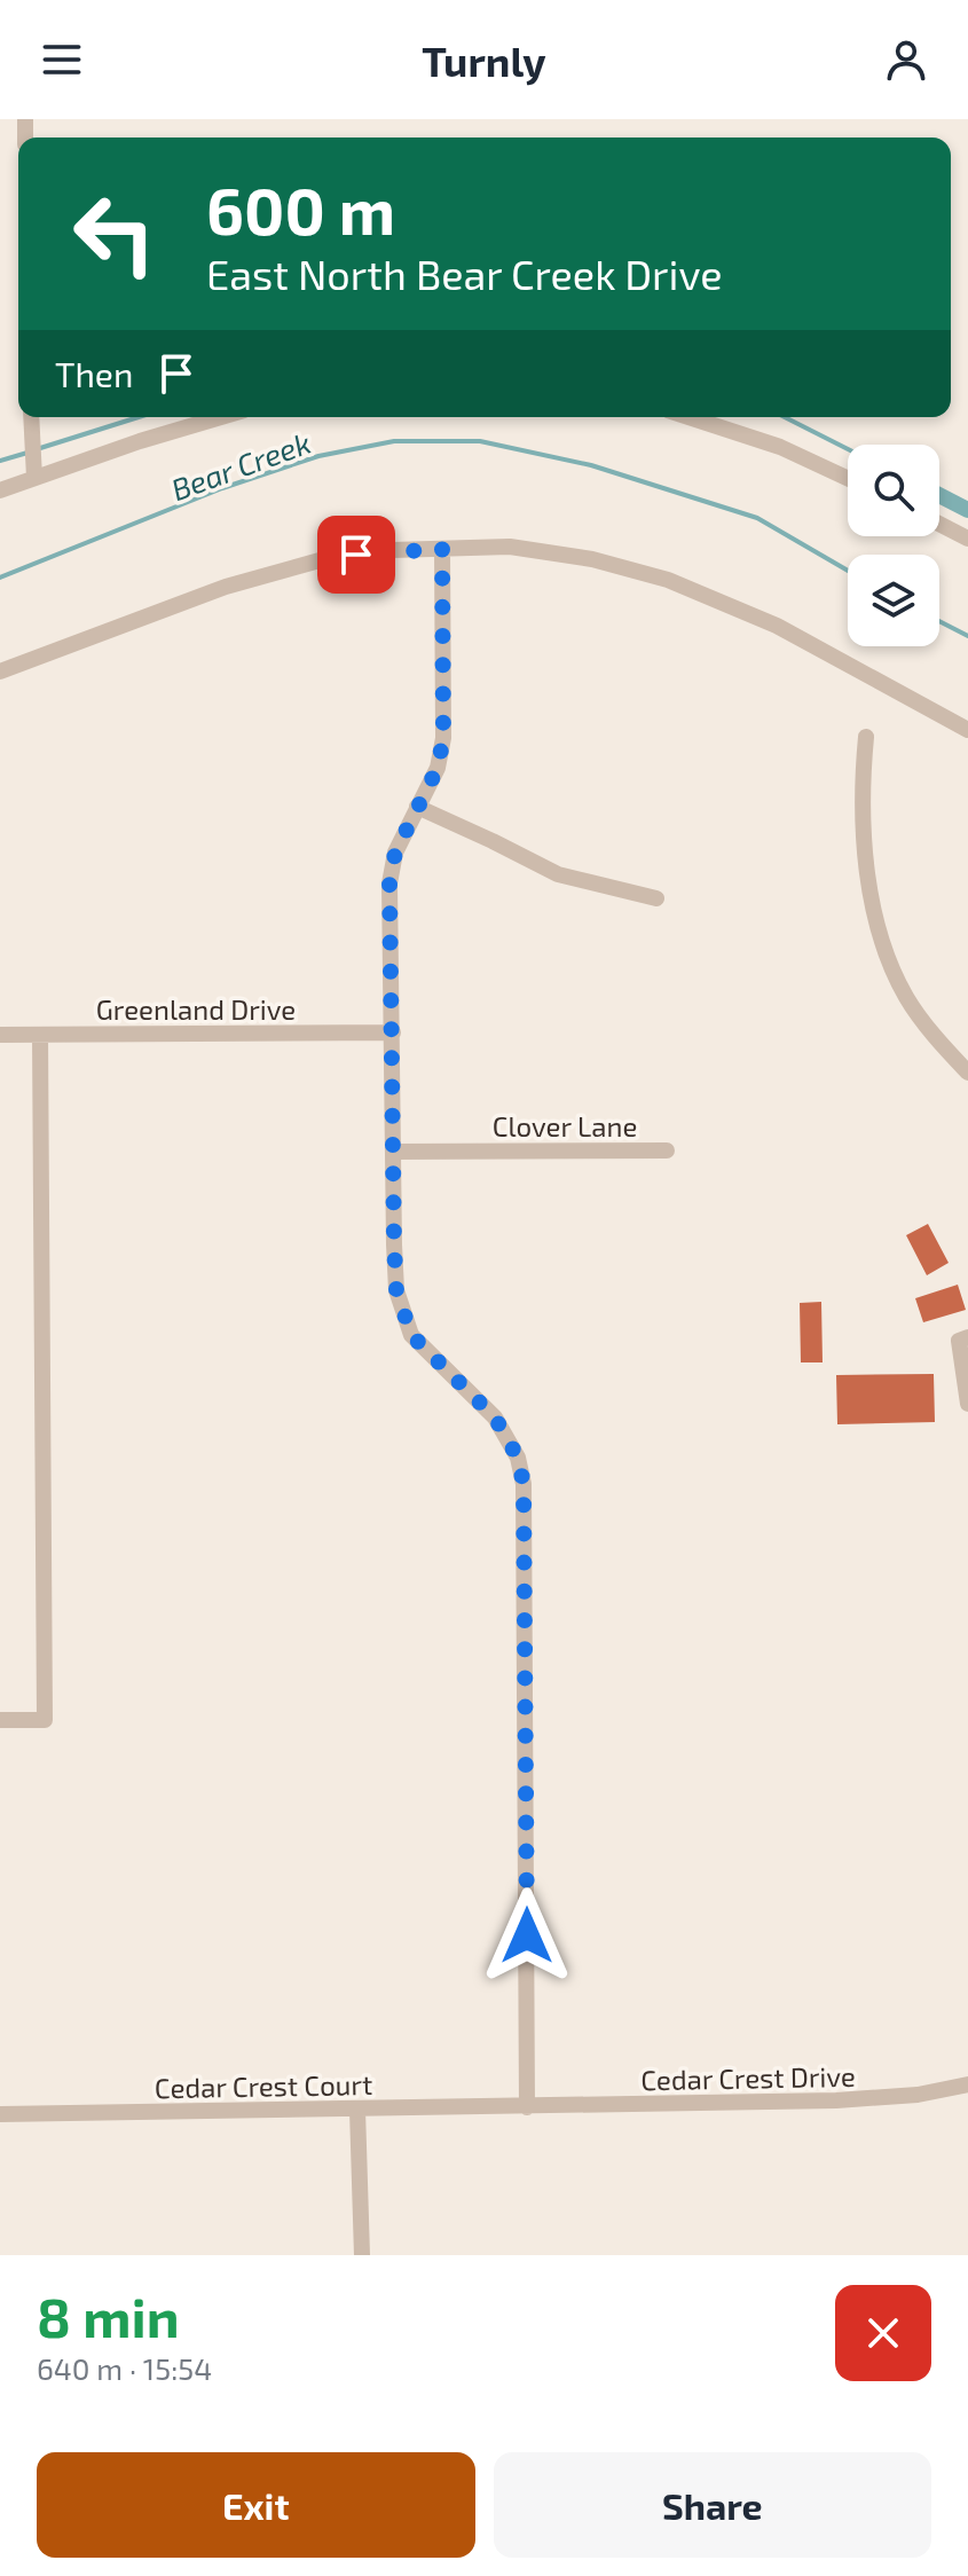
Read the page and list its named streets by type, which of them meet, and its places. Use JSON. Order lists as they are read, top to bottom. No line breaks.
{"streets":{"street":["Greenland Drive","Clover Lane","Cedar Crest Drive","Cedar Crest Court"]},"crossings":[["Cedar Crest Drive","Cedar Crest Court"]],"water":["Bear Creek"],"page":{"header":"Turnly","turn":["600 m","East North Bear Creek Drive"],"then":"Then","heading":["8 min","640 m · 15:54"],"buttons":["Exit","Share"]}}
